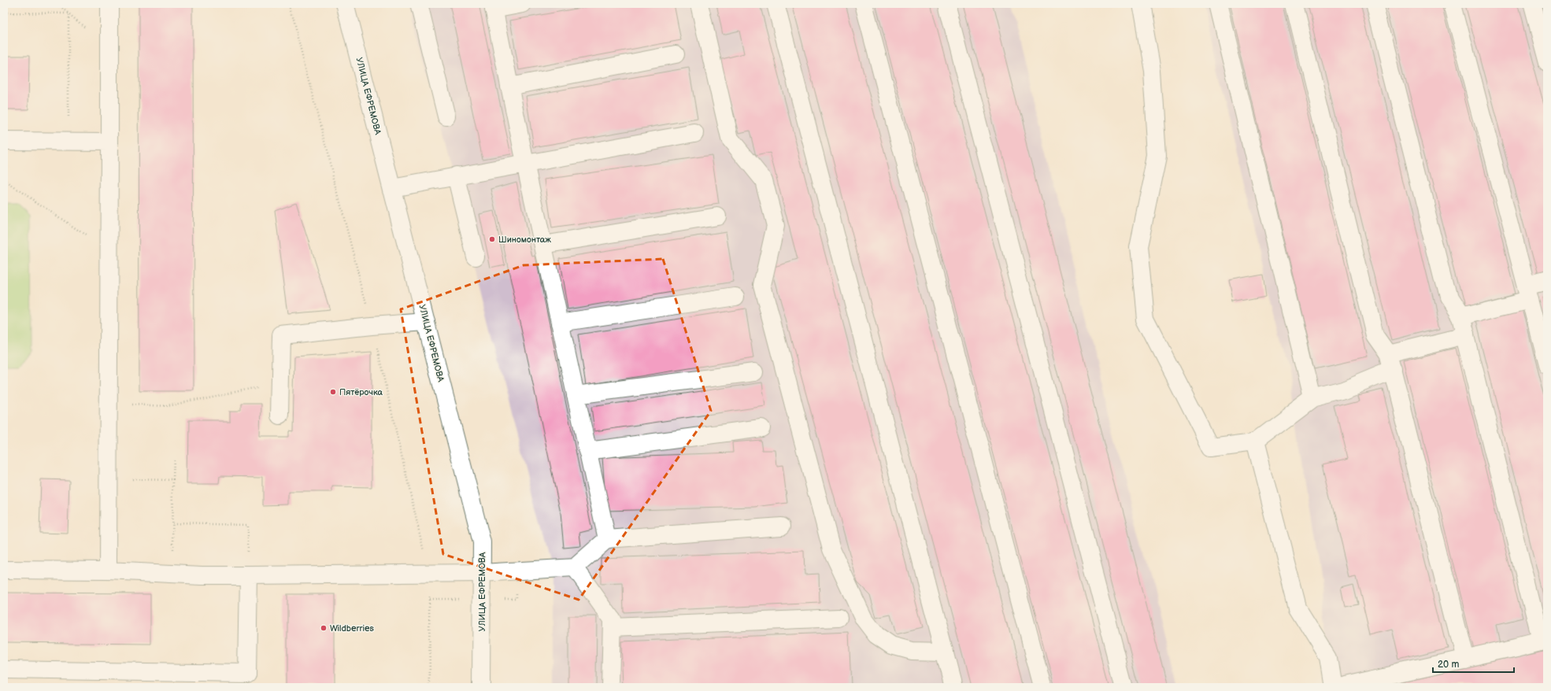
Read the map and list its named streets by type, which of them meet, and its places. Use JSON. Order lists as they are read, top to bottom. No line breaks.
{"streets":{"street":["УЛИЦА ЕФРЕМОВА"]},"places":["Шиномонтаж","Пятёрочка","Wildberries"],"scale_bar":"20 m"}
